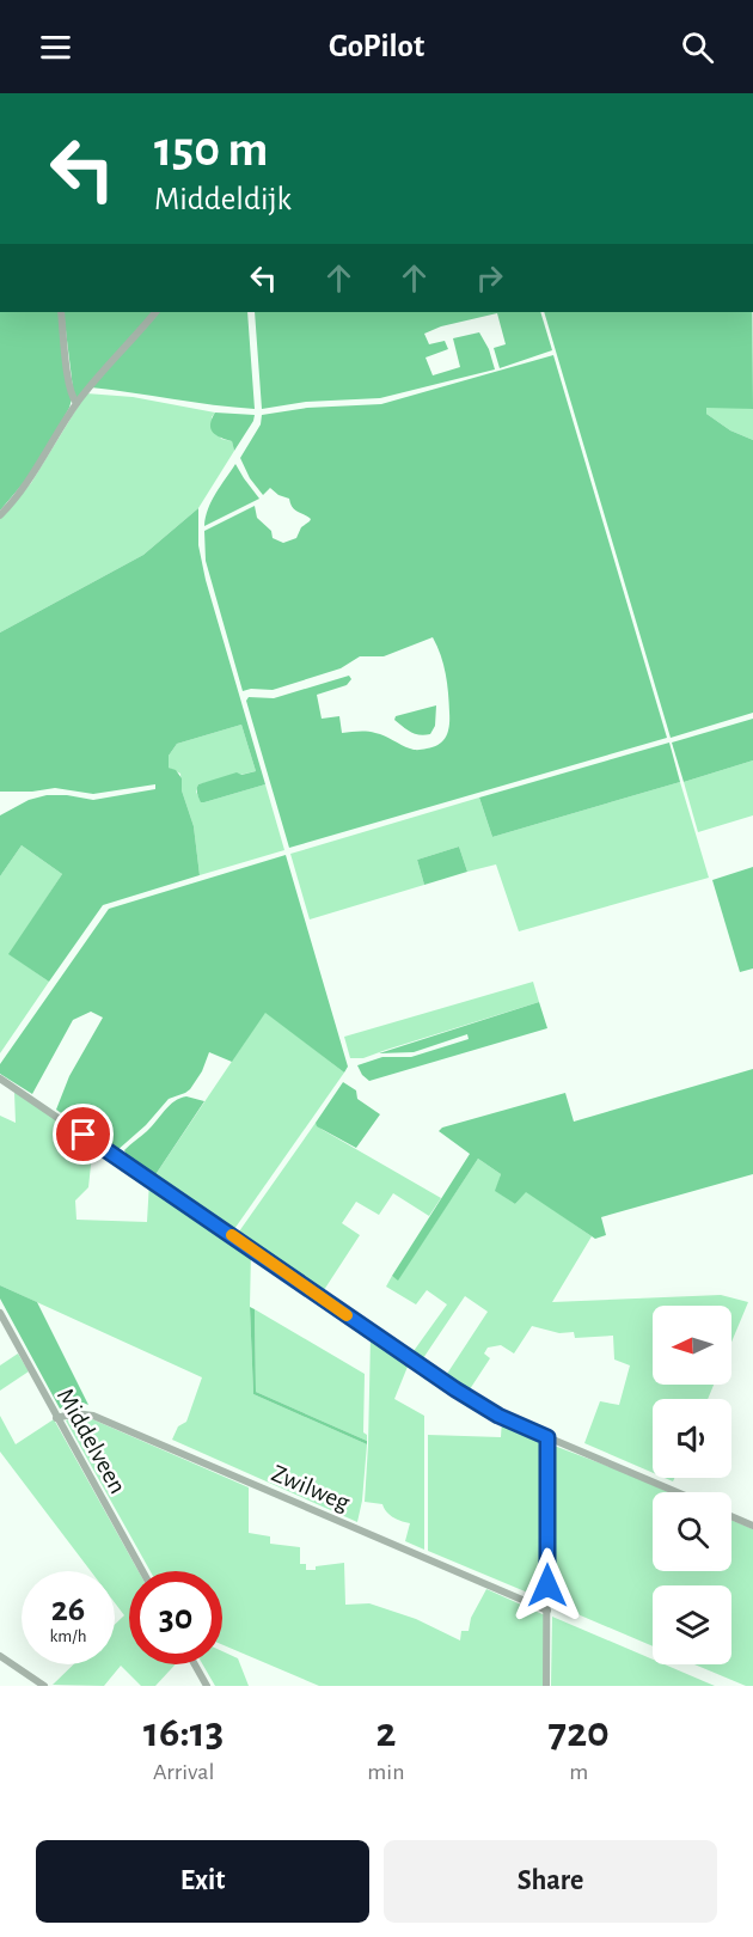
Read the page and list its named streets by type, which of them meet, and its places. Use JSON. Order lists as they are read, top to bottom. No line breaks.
{"streets":{"street":["Middelveen","Zwilweg"]},"crossings":[["Middelveen","Zwilweg"]],"north":"left","page":{"header":"GoPilot","turn":["150 m","Middeldijk"],"speed":"26 km/h","limit":"30","eta":["16:13","Arrival","2","min","720","m"],"buttons":["Exit","Share"]}}
